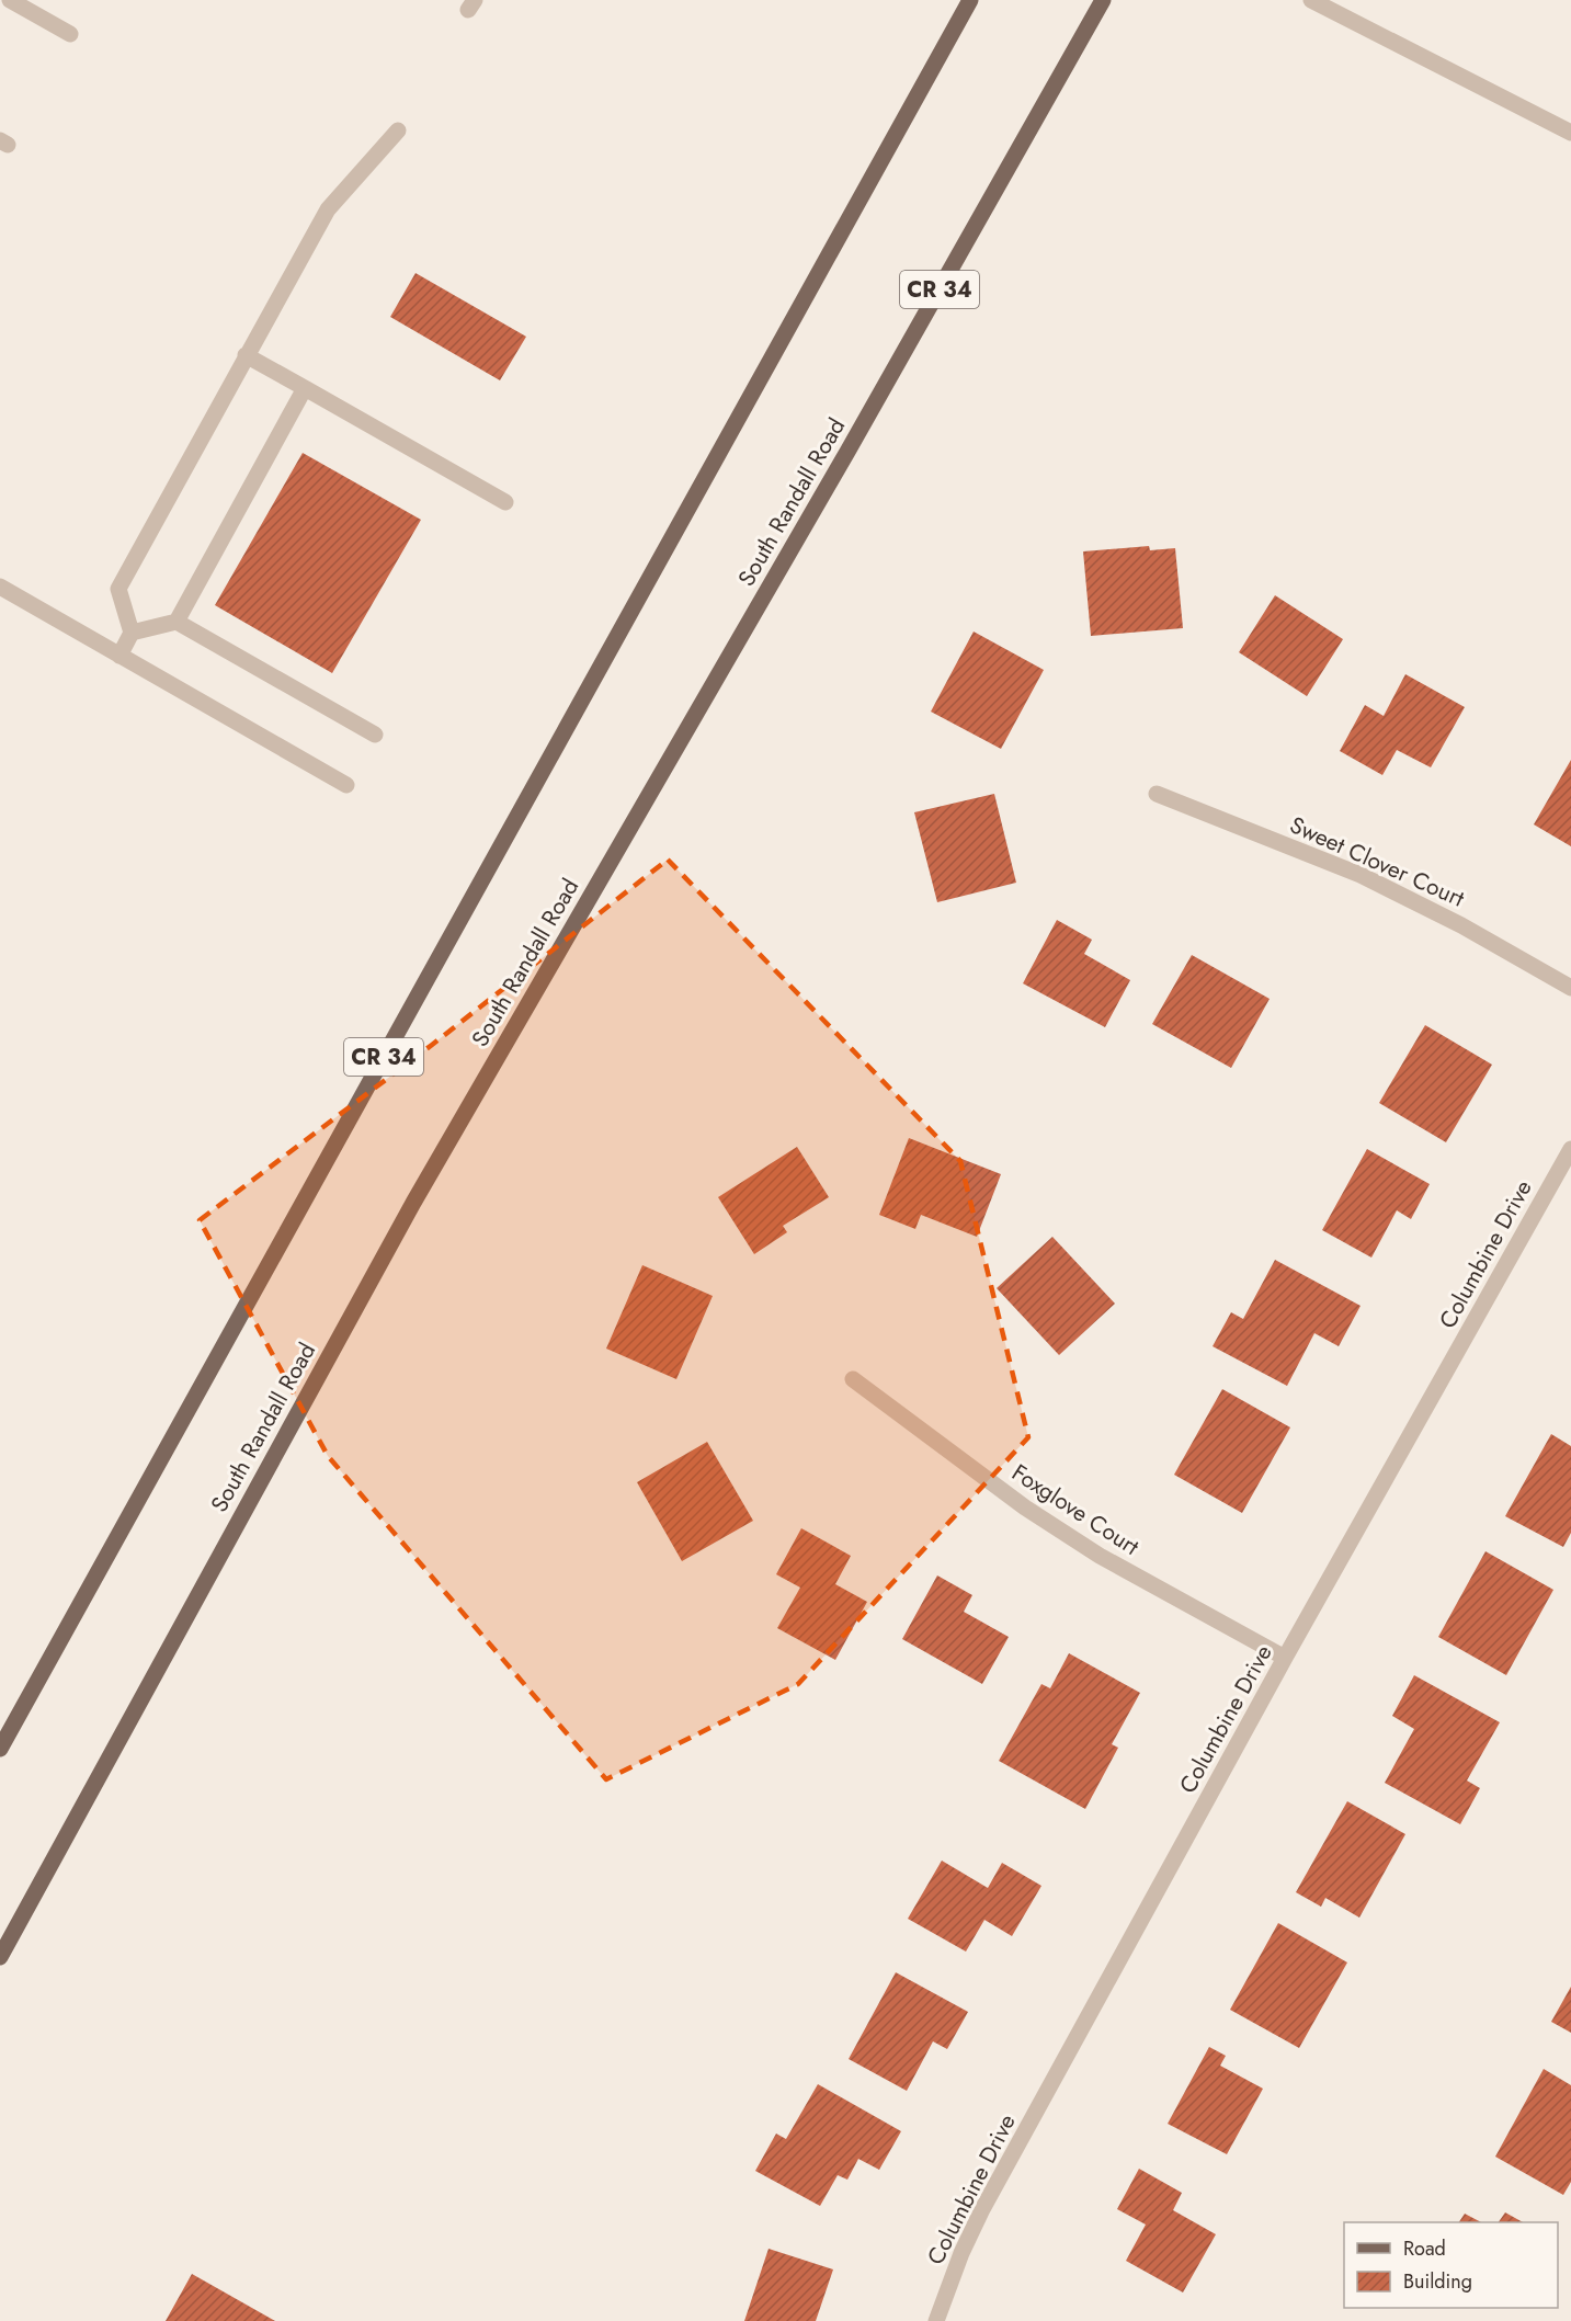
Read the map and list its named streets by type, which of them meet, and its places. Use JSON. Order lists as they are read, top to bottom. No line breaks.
{"streets":{"main road":["CR 34","South Randall Road"],"street":["Sweet Clover Court","Columbine Drive","Foxglove Court"]},"crossings":[["Columbine Drive","Foxglove Court"]],"legend":["Road","Building"]}
